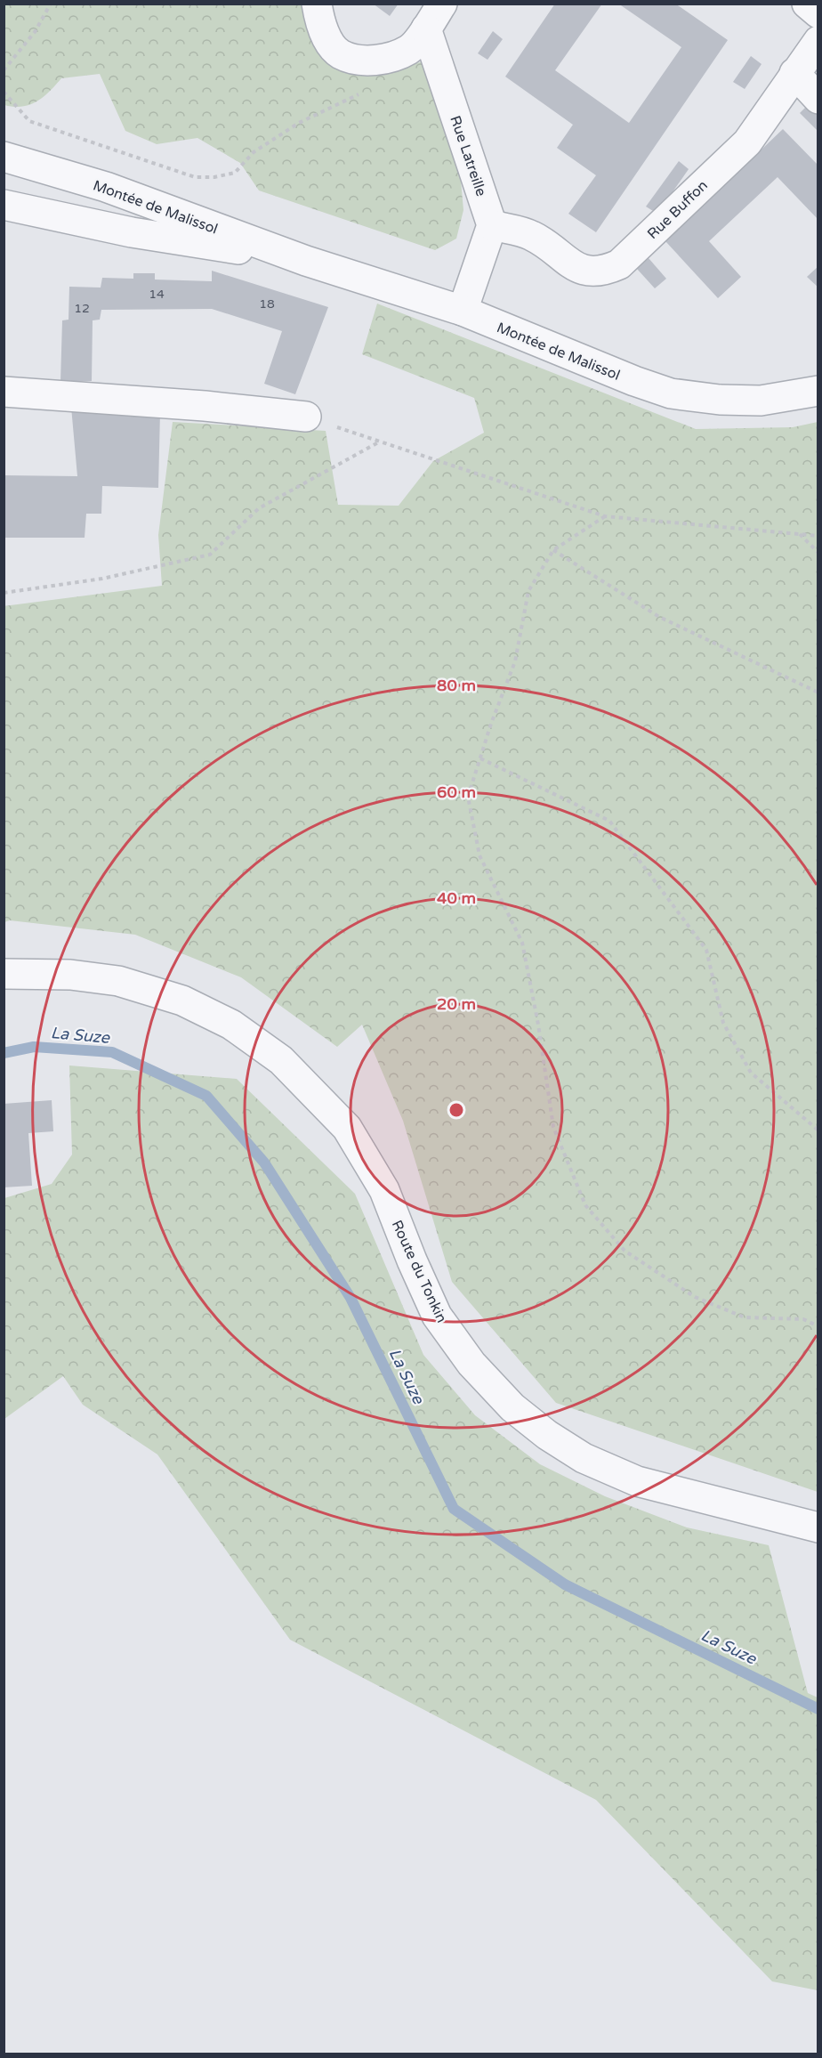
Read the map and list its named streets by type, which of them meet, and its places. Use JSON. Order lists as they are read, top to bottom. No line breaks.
{"streets":{"street":["Rue Latreille","Montée de Malissol","Rue Buffon","Route du Tonkin"]},"crossings":[["Rue Latreille","Rue Buffon"]],"water":["La Suze"],"house_numbers":["14","18","12"],"rings":["80 m","60 m","40 m","20 m"]}
